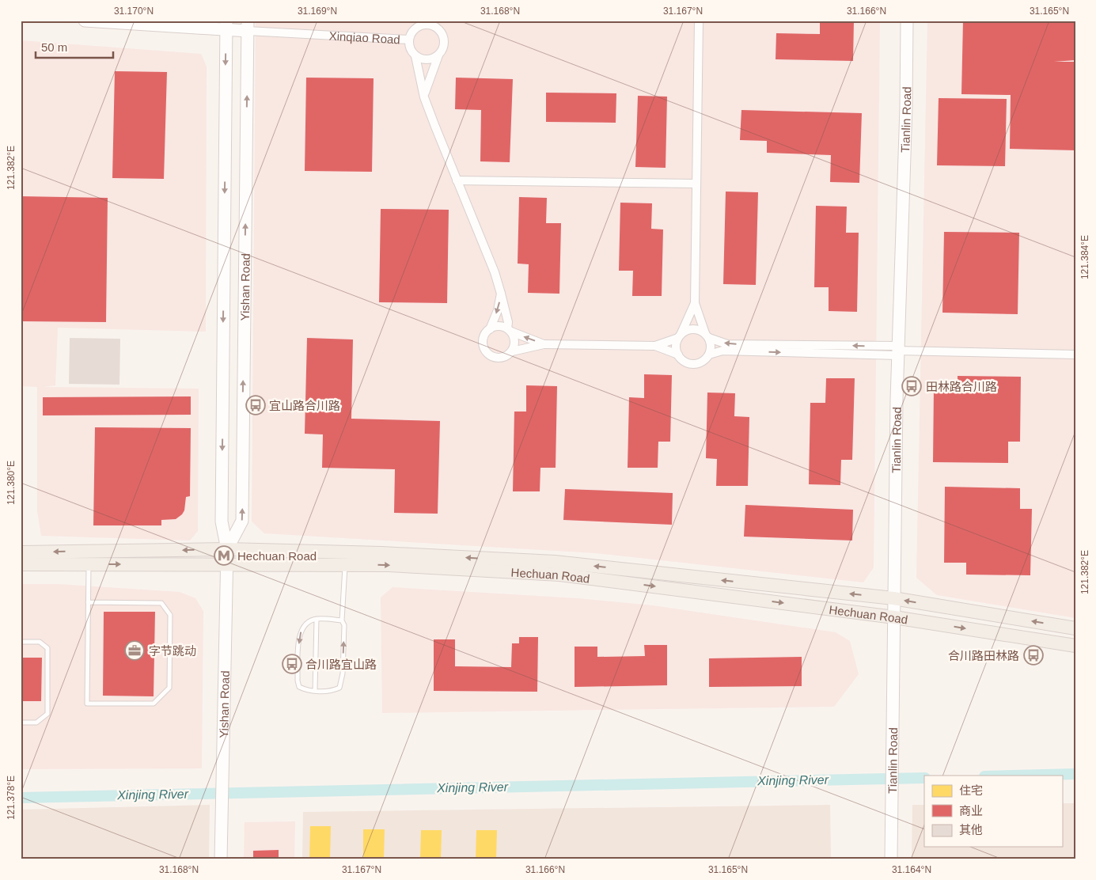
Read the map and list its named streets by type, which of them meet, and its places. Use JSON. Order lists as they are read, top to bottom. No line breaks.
{"streets":{"main road":["Hechuan Road"],"street":["Xinqiao Road","Tianlin Road","Yishan Road"]},"crossings":[["Xinqiao Road","Yishan Road"],["Tianlin Road","Hechuan Road"],["Yishan Road","Hechuan Road"]],"water":["Xinjing River"],"places":{"bus stop":["田林路合川路","宜山路合川路","合川路田林路","合川路宜山路"],"metro station":["Hechuan Road"],"office":["字节跳动"]},"legend":["住宅","商业","其他"],"scale_bar":"50 m","coordinates":["31.170°N","31.169°N","31.168°N","31.167°N","31.166°N","31.165°N","121.382°E","121.384°E","121.380°E","121.378°E","31.164°N"]}
